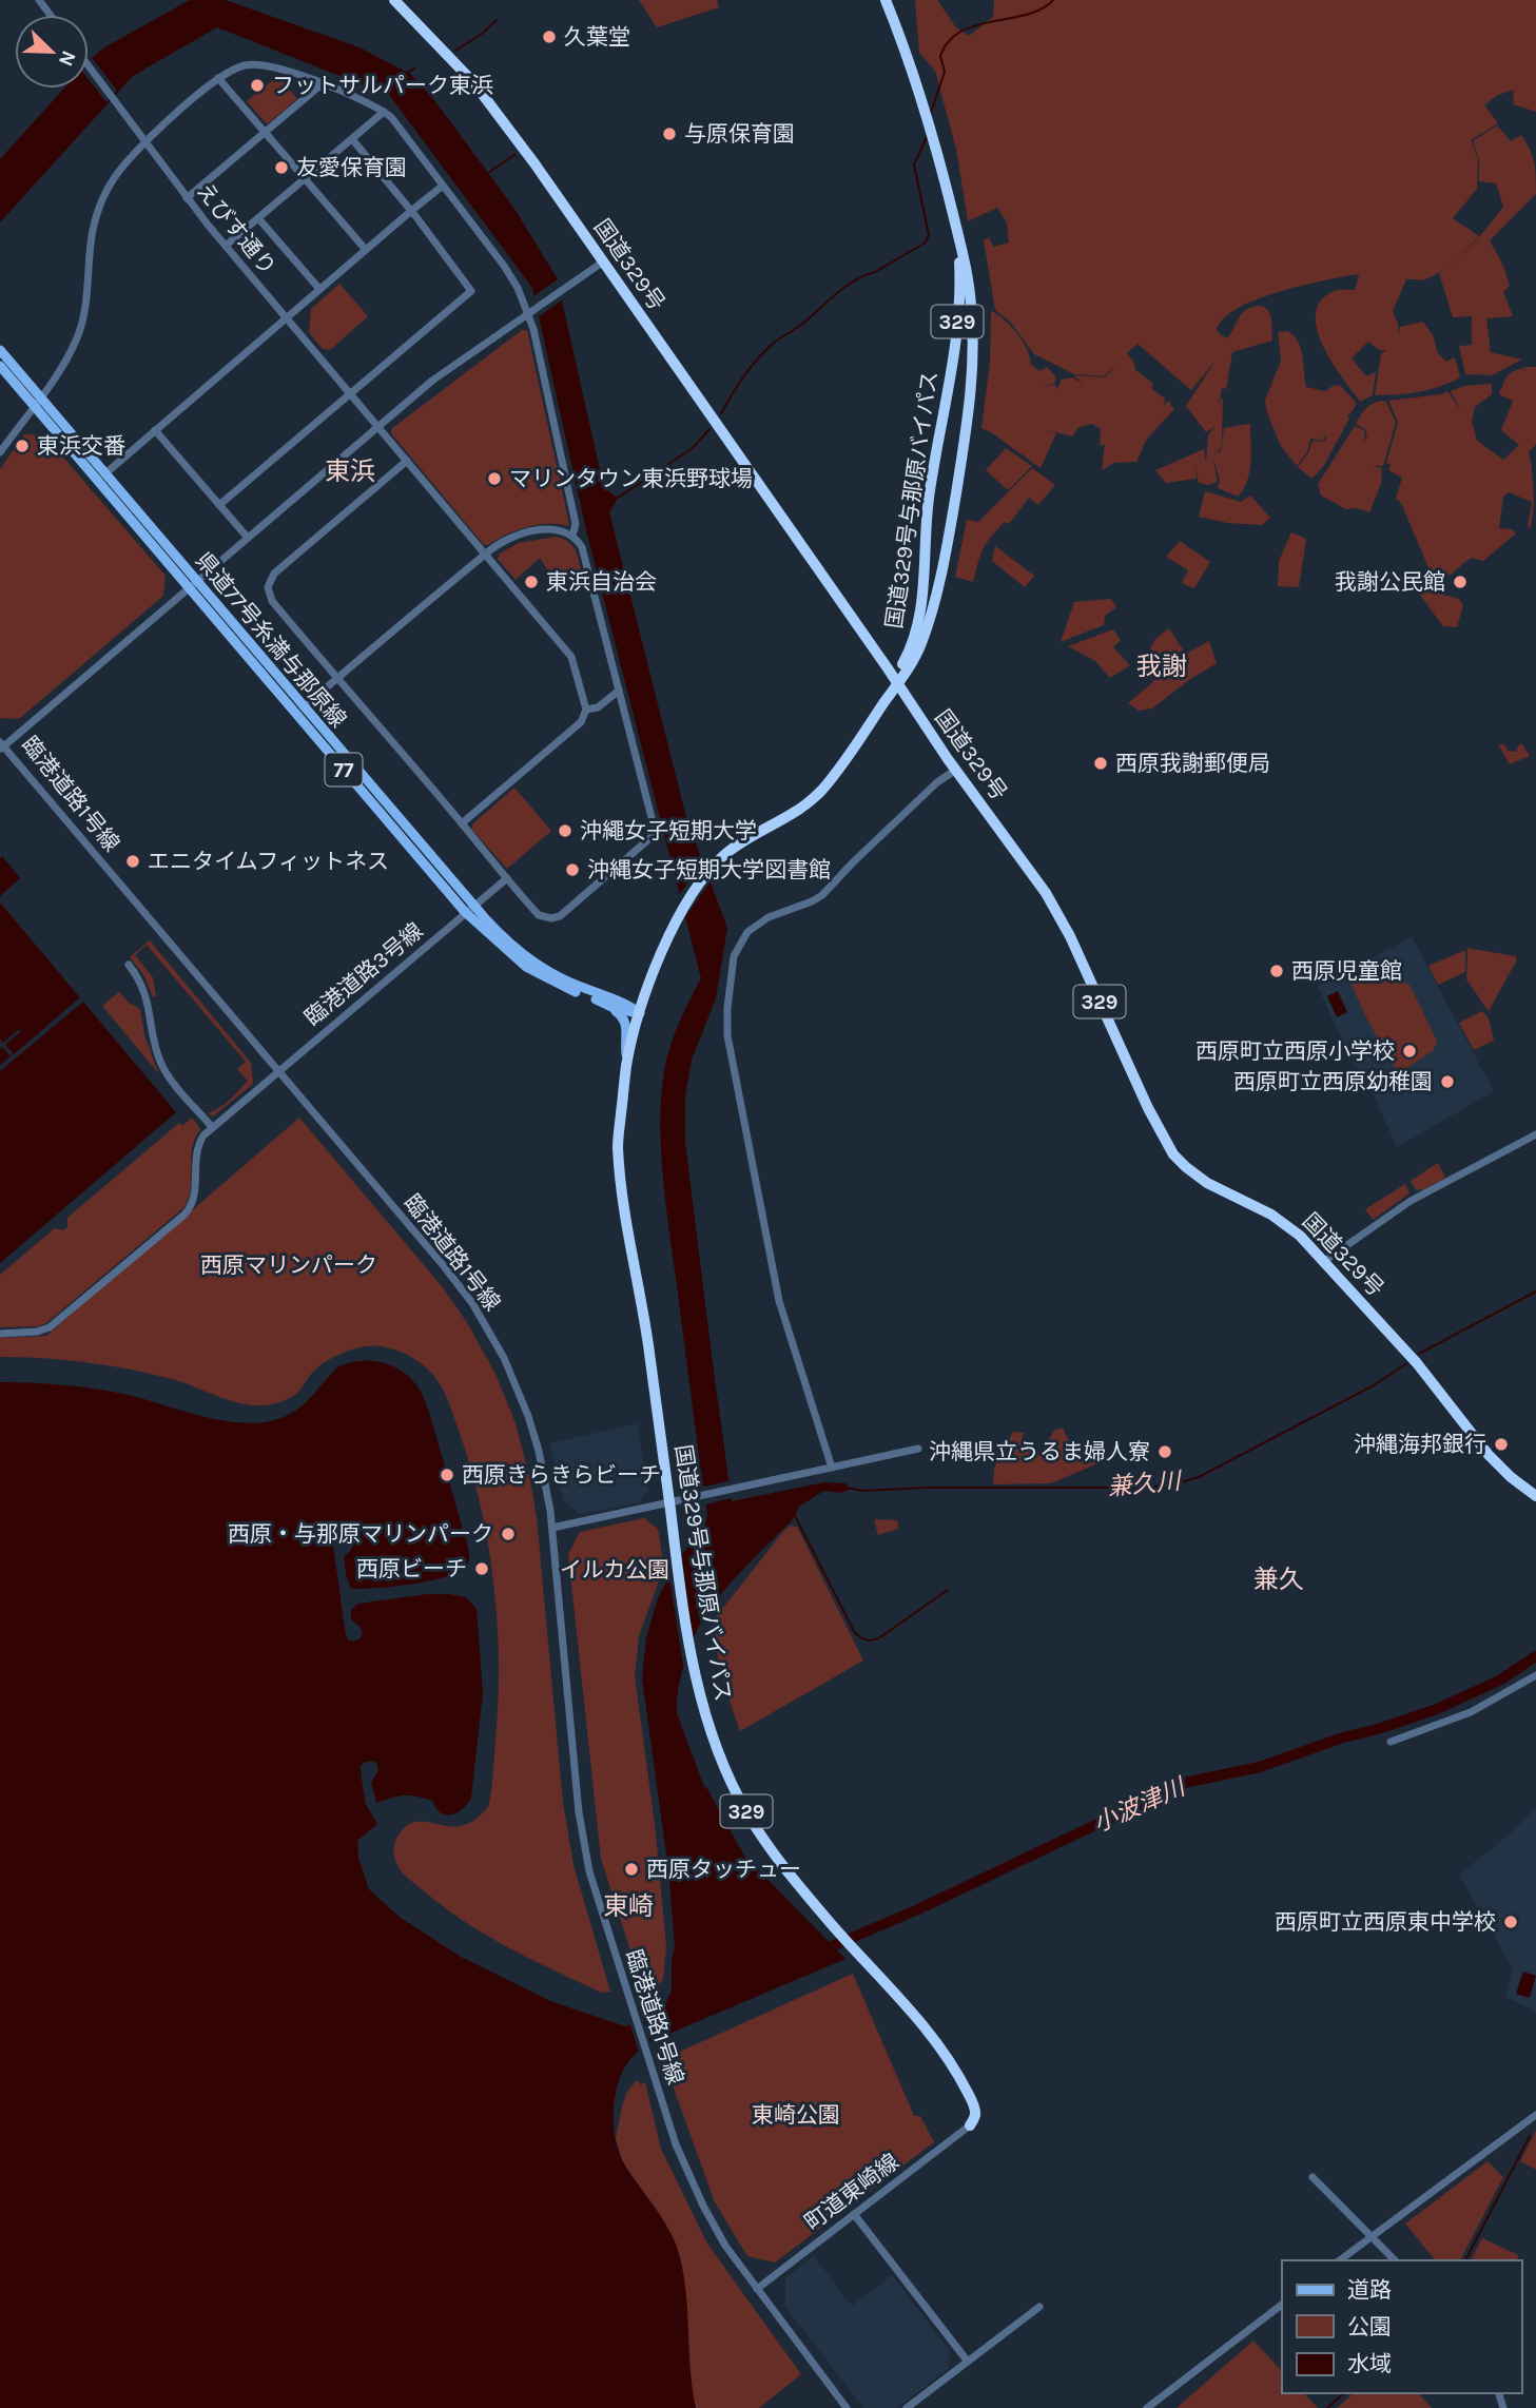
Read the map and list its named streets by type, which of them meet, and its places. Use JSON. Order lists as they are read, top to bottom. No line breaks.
{"streets":{"highway":["国道329号","329","国道329号与那原バイパス"],"main road":["県道77号糸満与那原線","77"],"street":["えびす通り","臨港道路1号線","臨港道路3号線","町道東崎線"]},"crossings":[["えびす通り","臨港道路1号線"],["国道329号","国道329号与那原バイパス"],["国道329号","臨港道路1号線"],["国道329号与那原バイパス","県道77号糸満与那原線"],["国道329号与那原バイパス","町道東崎線"],["県道77号糸満与那原線","臨港道路1号線"],["県道77号糸満与那原線","臨港道路3号線"],["臨港道路1号線","臨港道路3号線"],["臨港道路1号線","町道東崎線"]],"districts":["東浜","我謝","兼久","東崎"],"water":["兼久川","小波津川"],"parks":["西原マリンパーク","イルカ公園","東崎公園"],"places":["久葉堂","フットサルパーク東浜","与原保育園","友愛保育園","東浜交番","マリンタウン東浜野球場","東浜自治会","我謝公民館","西原我謝郵便局","沖繩女子短期大学","エニタイムフィットネス","沖縄女子短期大学図書館","西原児童館","西原町立西原小学校","西原町立西原幼稚園","沖縄海邦銀行","沖縄県立うるま婦人寮","西原きらきらビーチ","西原・与那原マリンパーク","西原ビーチ","西原タッチュー","西原町立西原東中学校"],"legend":["道路","公園","水域"],"north":"bottom right"}
